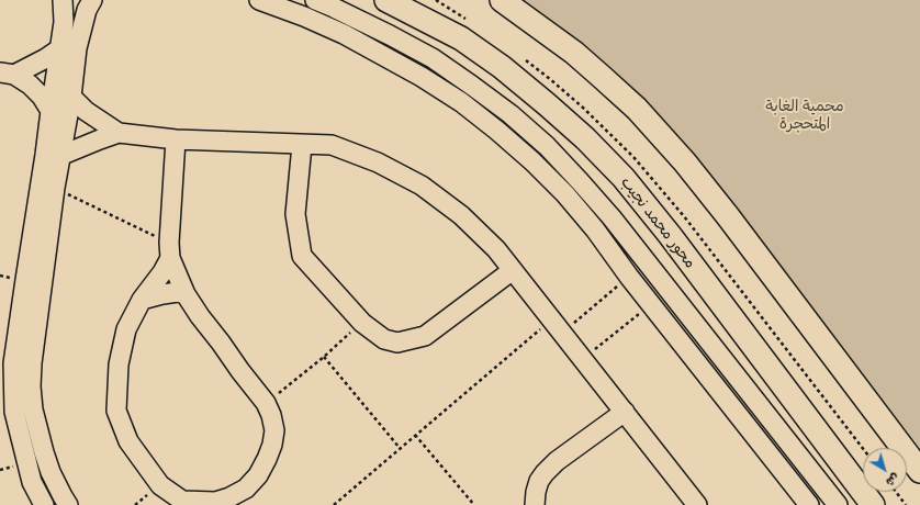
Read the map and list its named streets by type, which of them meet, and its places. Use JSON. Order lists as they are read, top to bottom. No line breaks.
{"streets":{"main road":["محور محمد نجيب"]},"parks":["محمية الغابة المتحجرة"],"north":"bottom right"}
